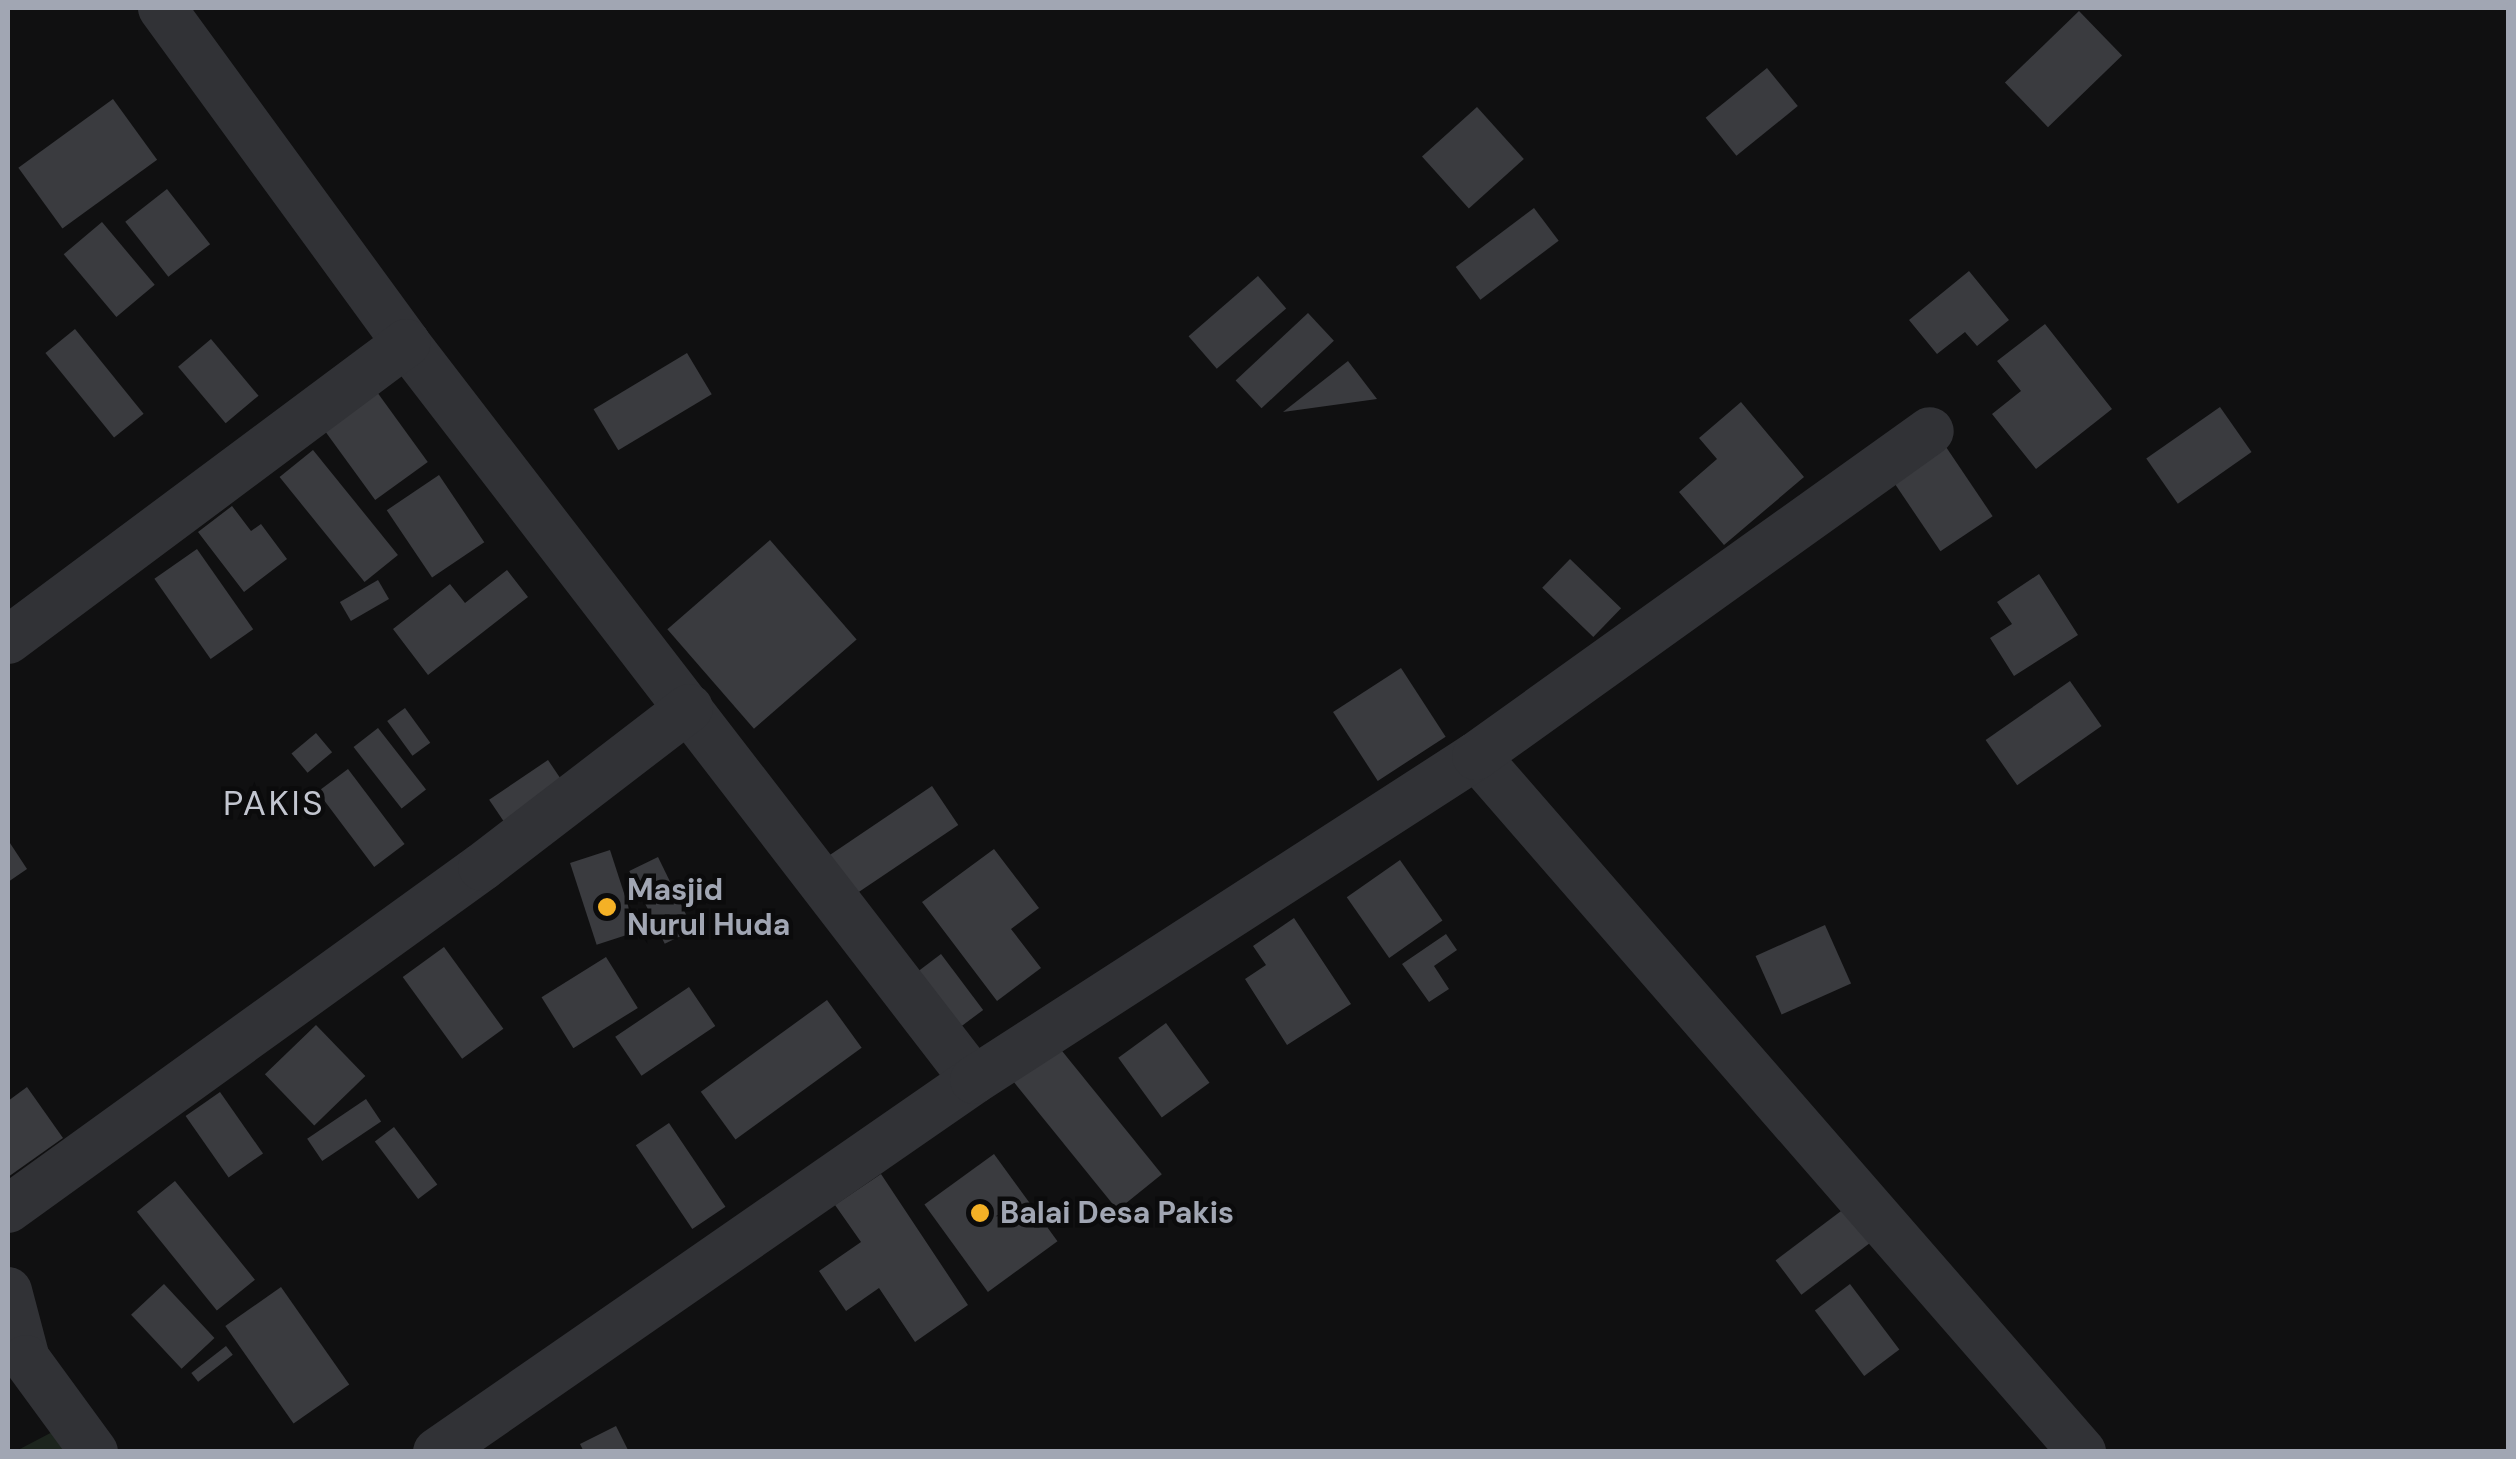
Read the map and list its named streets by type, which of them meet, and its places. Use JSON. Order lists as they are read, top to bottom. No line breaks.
{"districts":["PAKIS"],"places":["Masjid Nurul Huda","Balai Desa Pakis"]}
